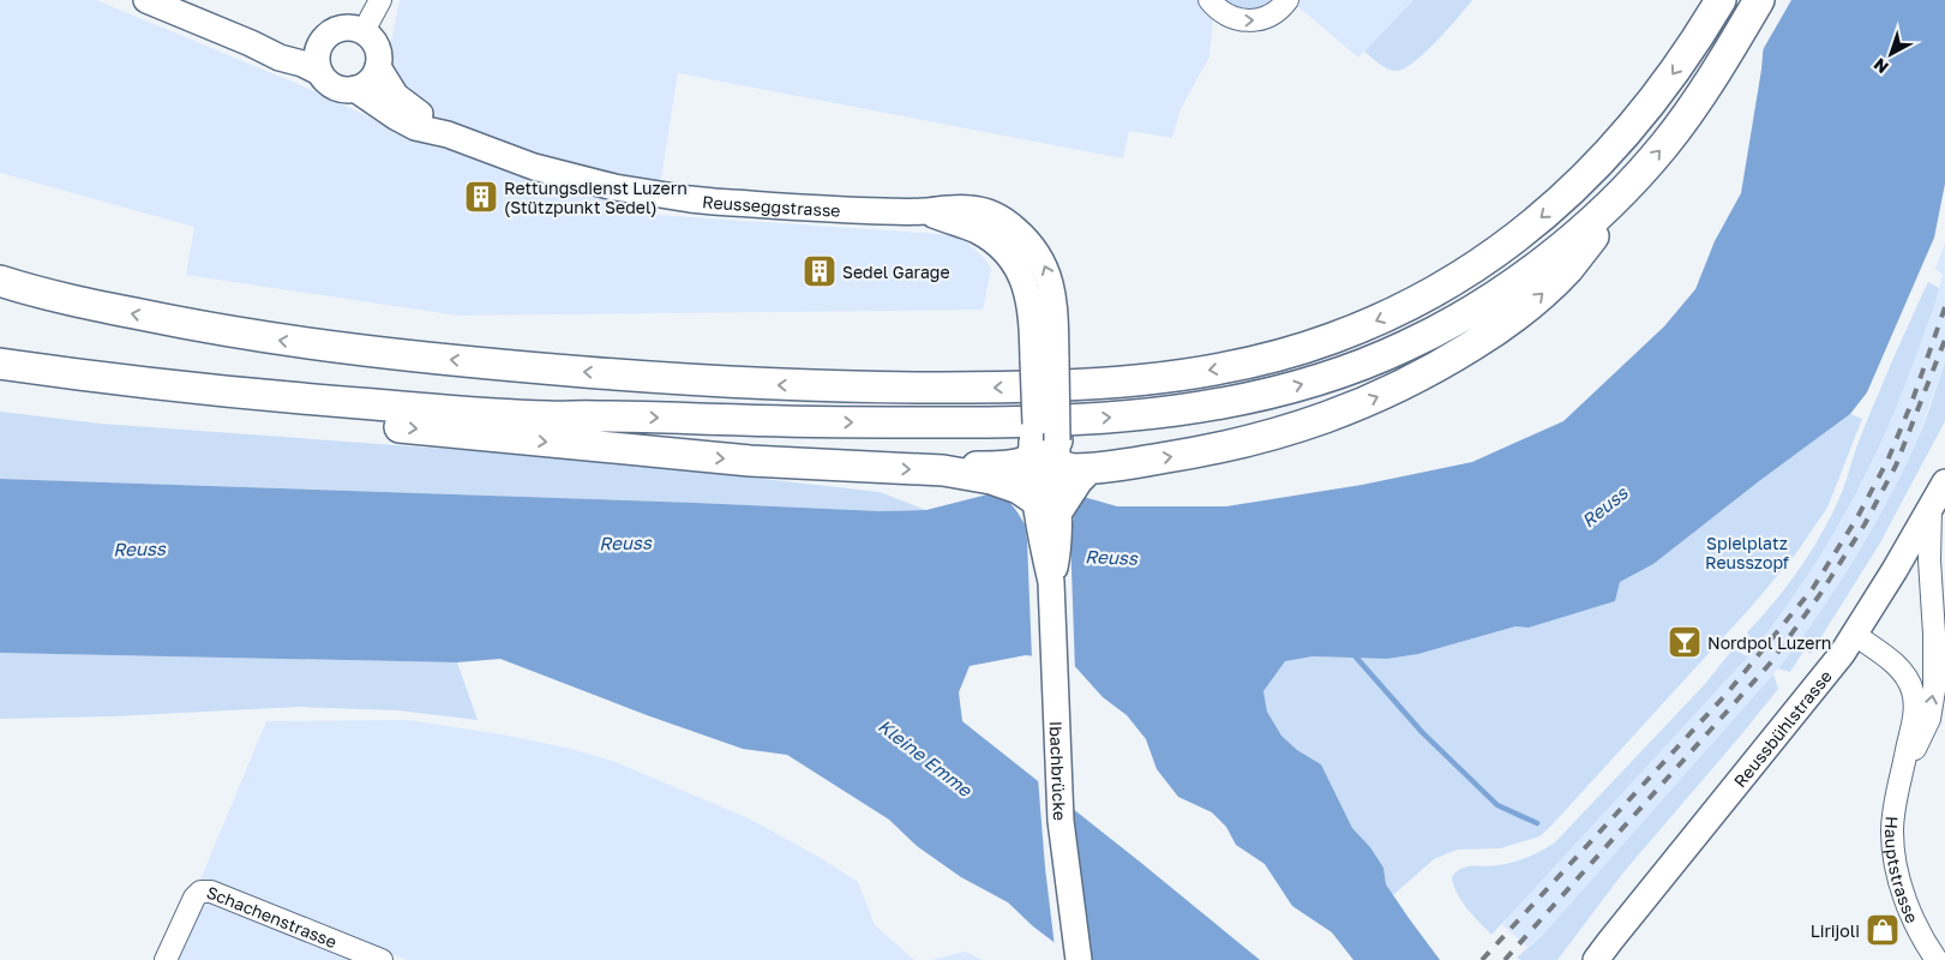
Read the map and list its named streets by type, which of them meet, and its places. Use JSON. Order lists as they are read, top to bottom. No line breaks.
{"streets":{"main road":["Reusseggstrasse","Reussbühlstrasse","Ibachbrücke"],"street":["Hauptstrasse","Schachenstrasse"]},"crossings":[["Reusseggstrasse","Ibachbrücke"],["Reussbühlstrasse","Hauptstrasse"]],"one_way":["Hauptstrasse"],"water":["Reuss","Kleine Emme"],"parks":["Spielplatz Reusszopf"],"places":{"building":["Rettungsdienst Luzern (Stützpunkt Sedel)","Sedel Garage"],"bar":["Nordpol Luzern"],"shop":["Lirijoli"]},"north":"bottom left"}
